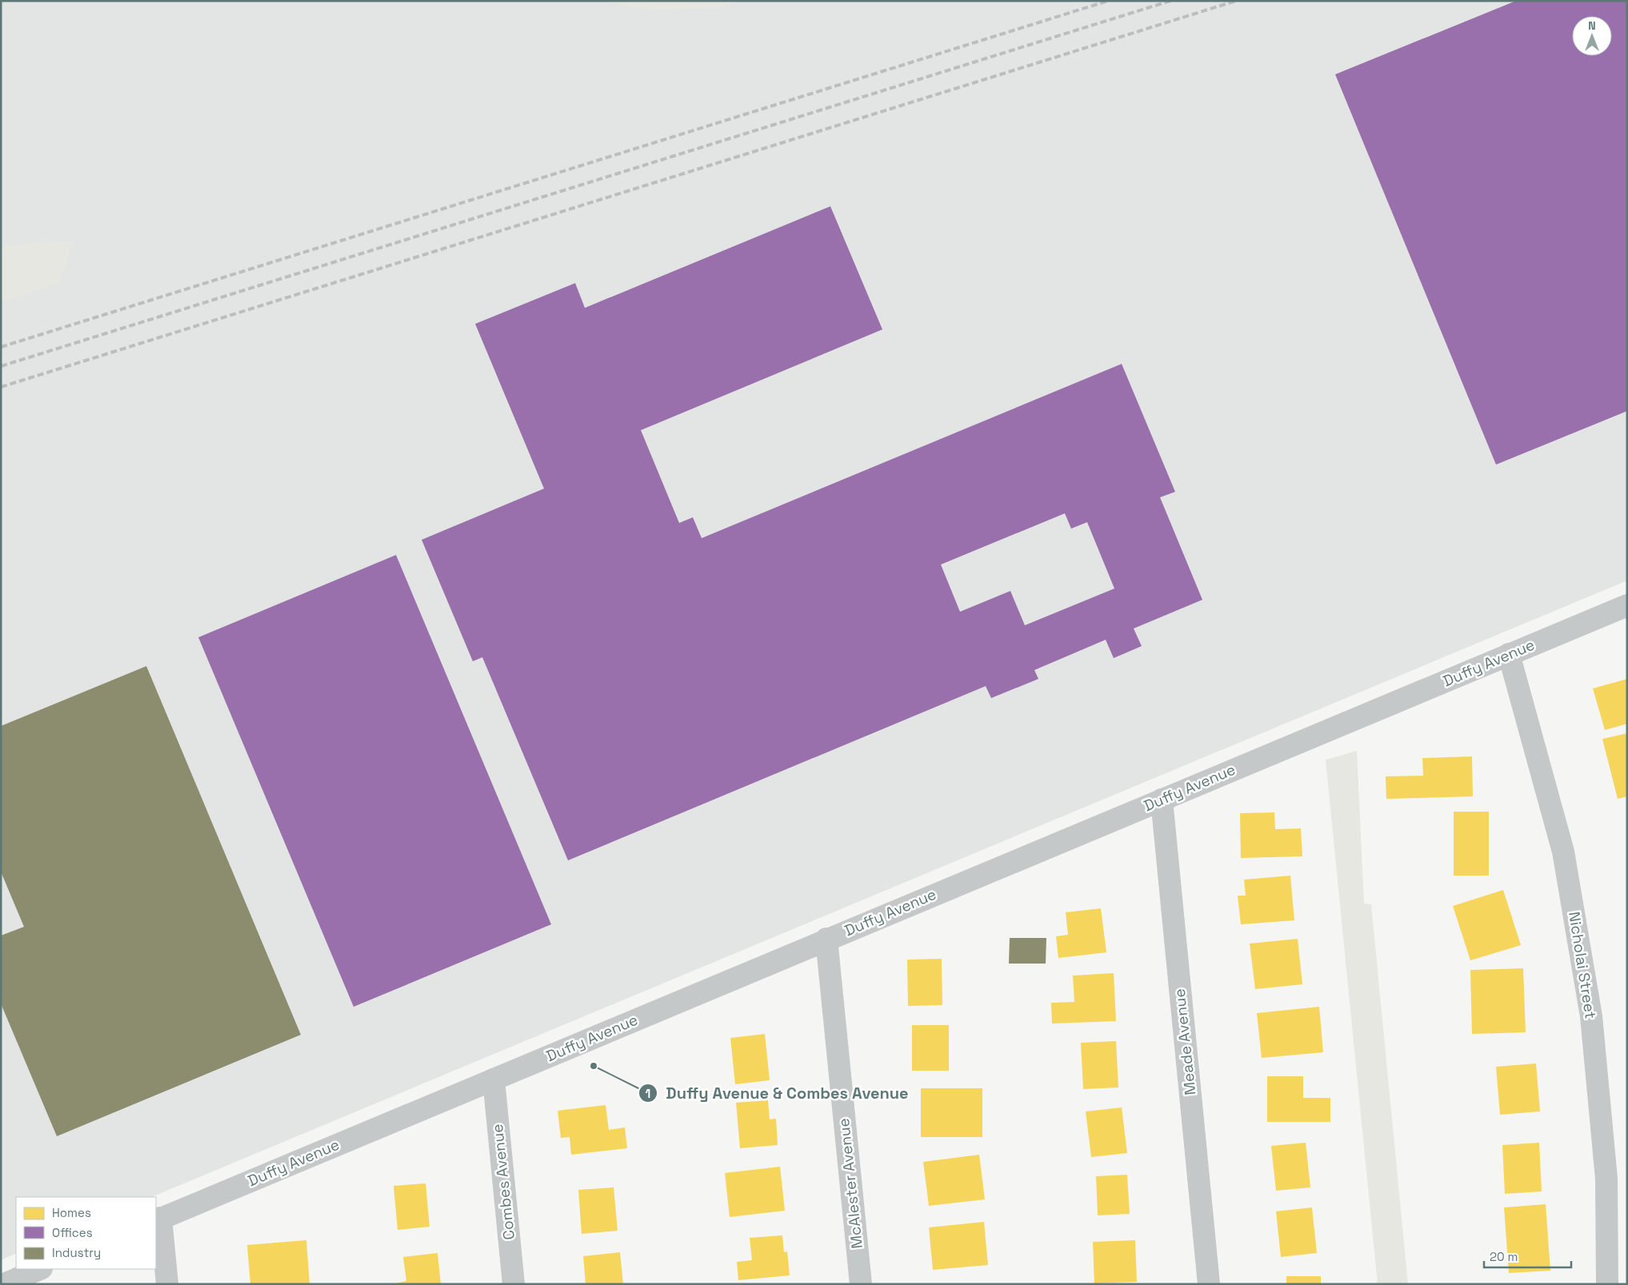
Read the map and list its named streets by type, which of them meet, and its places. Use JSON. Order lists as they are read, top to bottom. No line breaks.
{"streets":{"street":["Duffy Avenue","Nicholai Street","Meade Avenue","Combes Avenue","McAlester Avenue"]},"crossings":[["Duffy Avenue","Nicholai Street"],["Duffy Avenue","Meade Avenue"],["Duffy Avenue","Combes Avenue"],["Duffy Avenue","McAlester Avenue"]],"places":["Duffy Avenue & Combes Avenue"],"legend":["Homes","Offices","Industry"],"scale_bar":"20 m","north":"top"}
